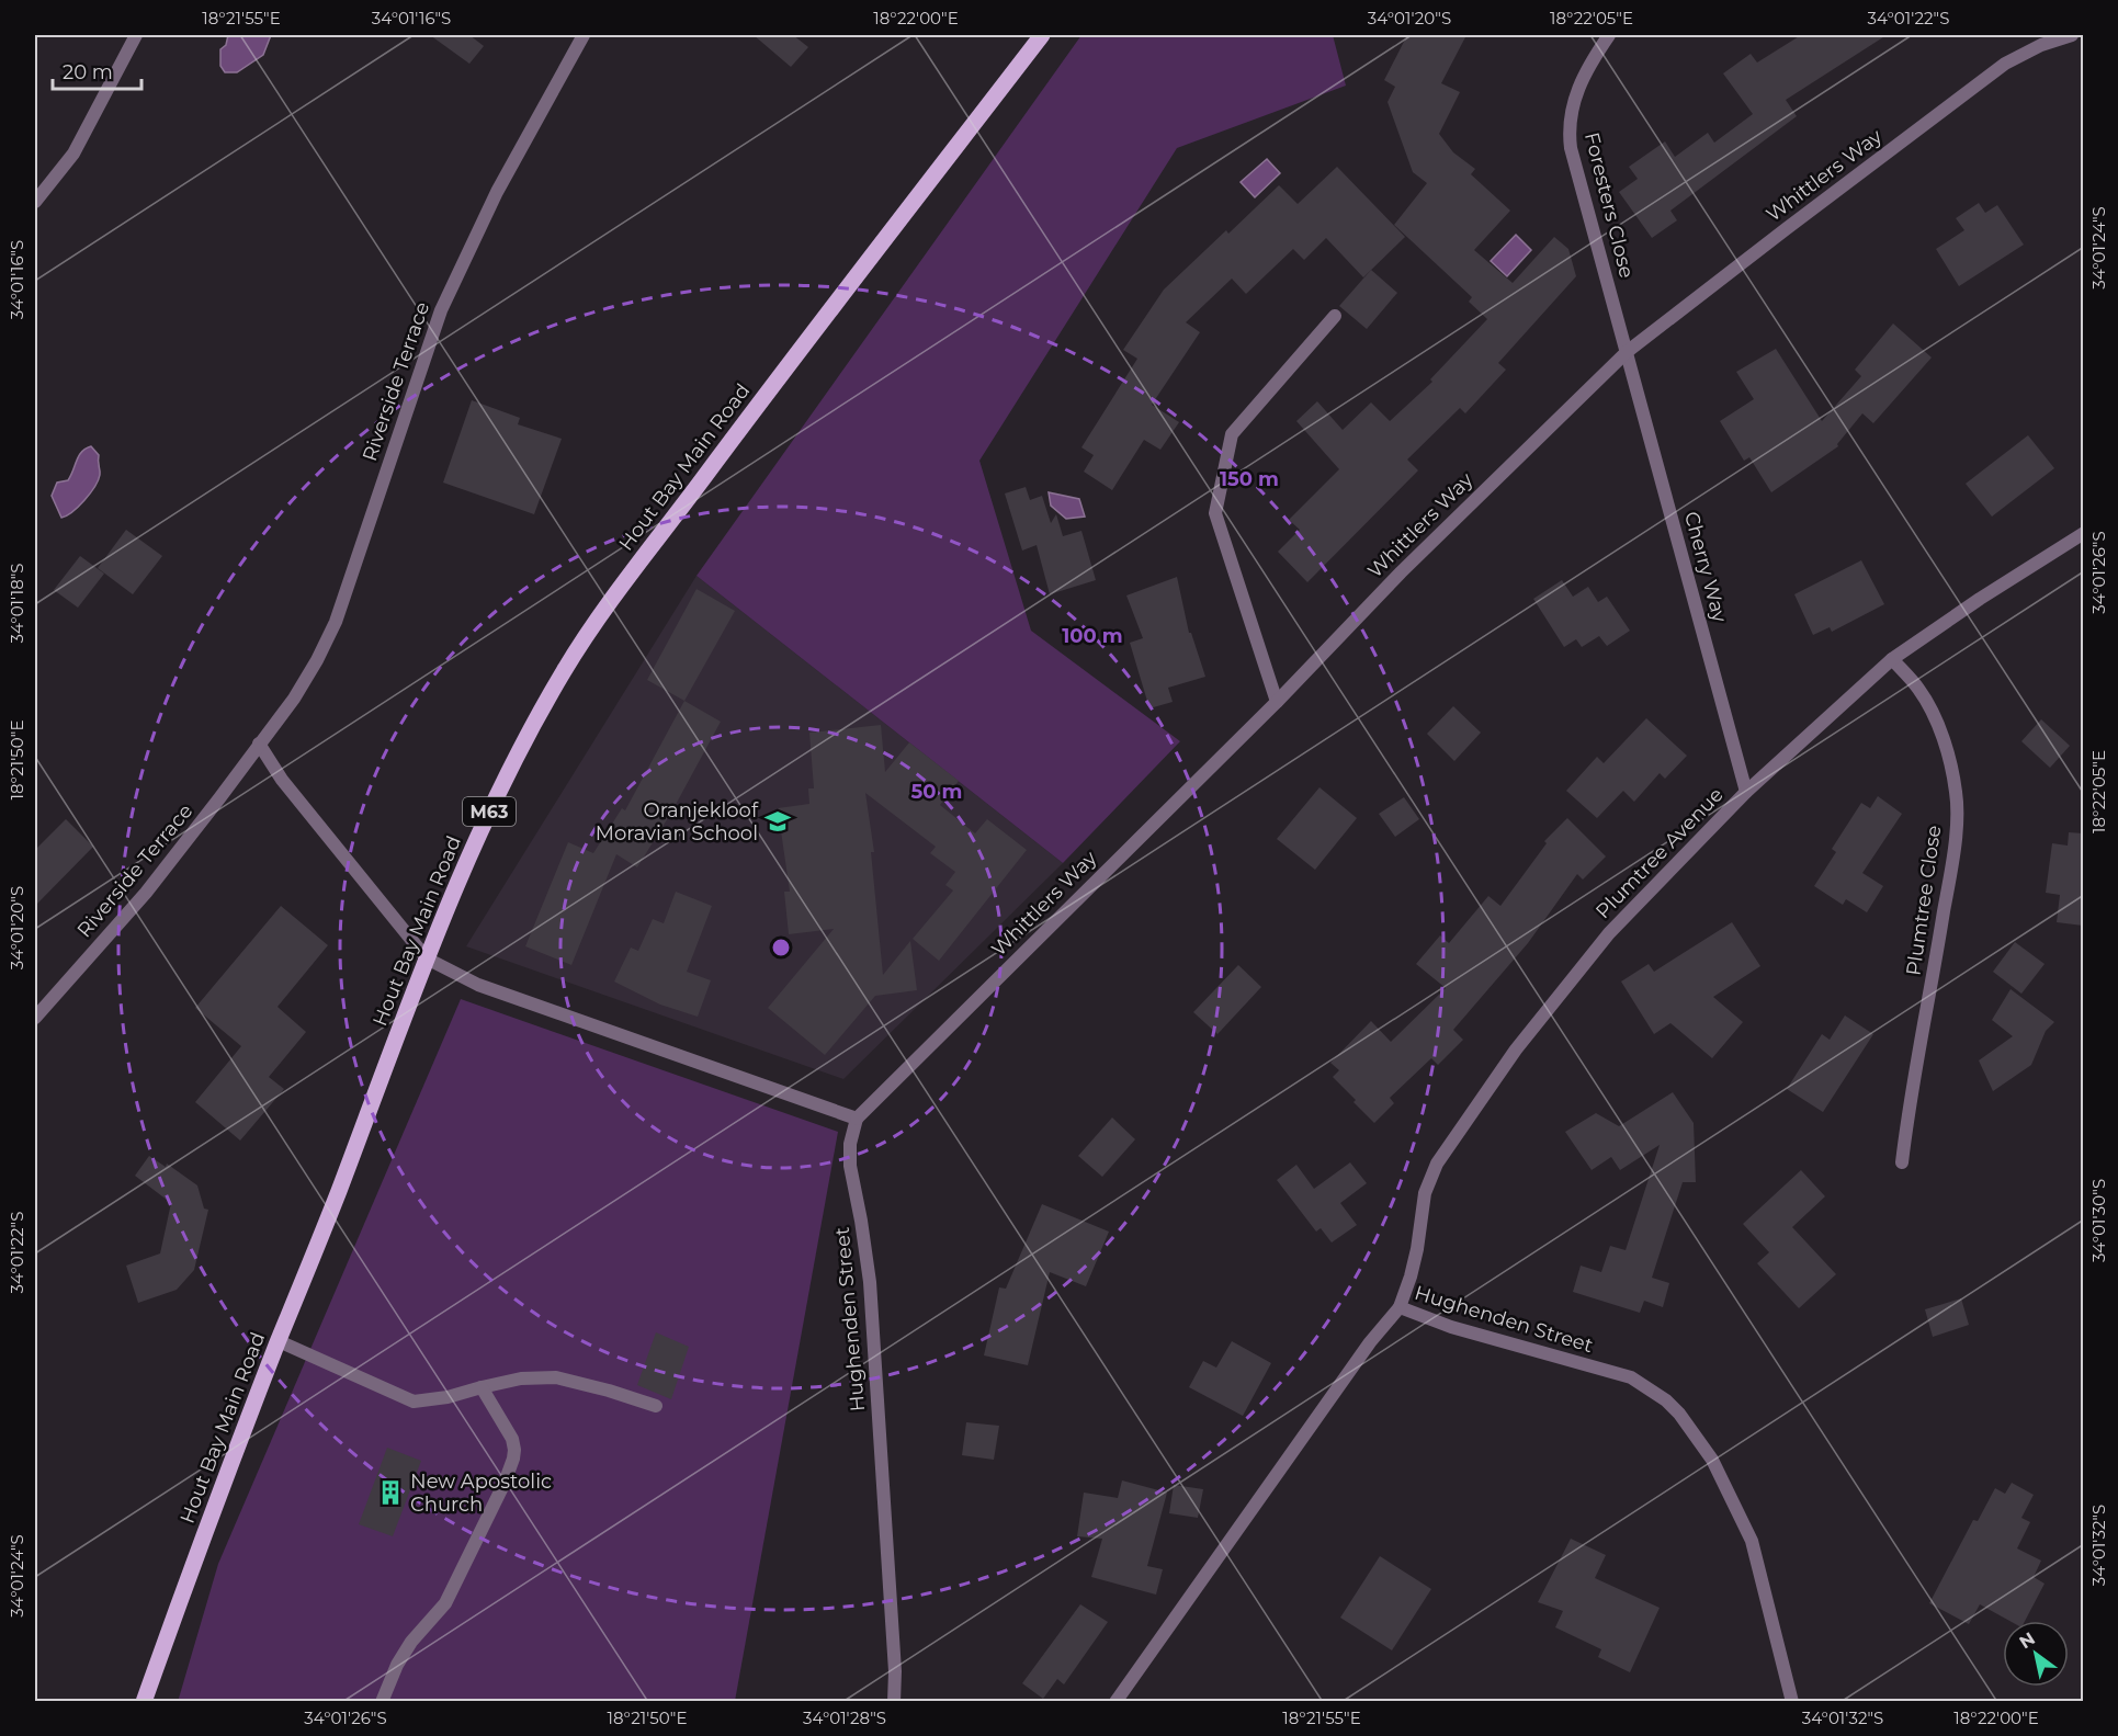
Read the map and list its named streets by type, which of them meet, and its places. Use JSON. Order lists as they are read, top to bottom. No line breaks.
{"streets":{"main road":["Hout Bay Main Road","M63"],"street":["Whittlers Way","Foresters Close","Riverside Terrace","Cherry Way","Plumtree Avenue","Plumtree Close","Hughenden Street"]},"crossings":[["Whittlers Way","Foresters Close"],["Whittlers Way","Cherry Way"],["Whittlers Way","Hughenden Street"],["Foresters Close","Cherry Way"],["Cherry Way","Plumtree Avenue"],["Plumtree Avenue","Plumtree Close"],["Plumtree Avenue","Hughenden Street"]],"places":{"school or university":["Oranjekloof Moravian School"],"building":["New Apostolic Church"]},"scale_bar":"20 m","north":"top left","coordinates":["18°21'55\"E","34°01'16\"S","18°22'00\"E","34°01'20\"S","18°22'05\"E","34°01'22\"S","34°01'24\"S","34°01'26\"S","34°01'18\"S","18°21'50\"E","34°01'30\"S","34°01'32\"S","34°01'28\"S"],"rings":["150 m","100 m","50 m"]}
